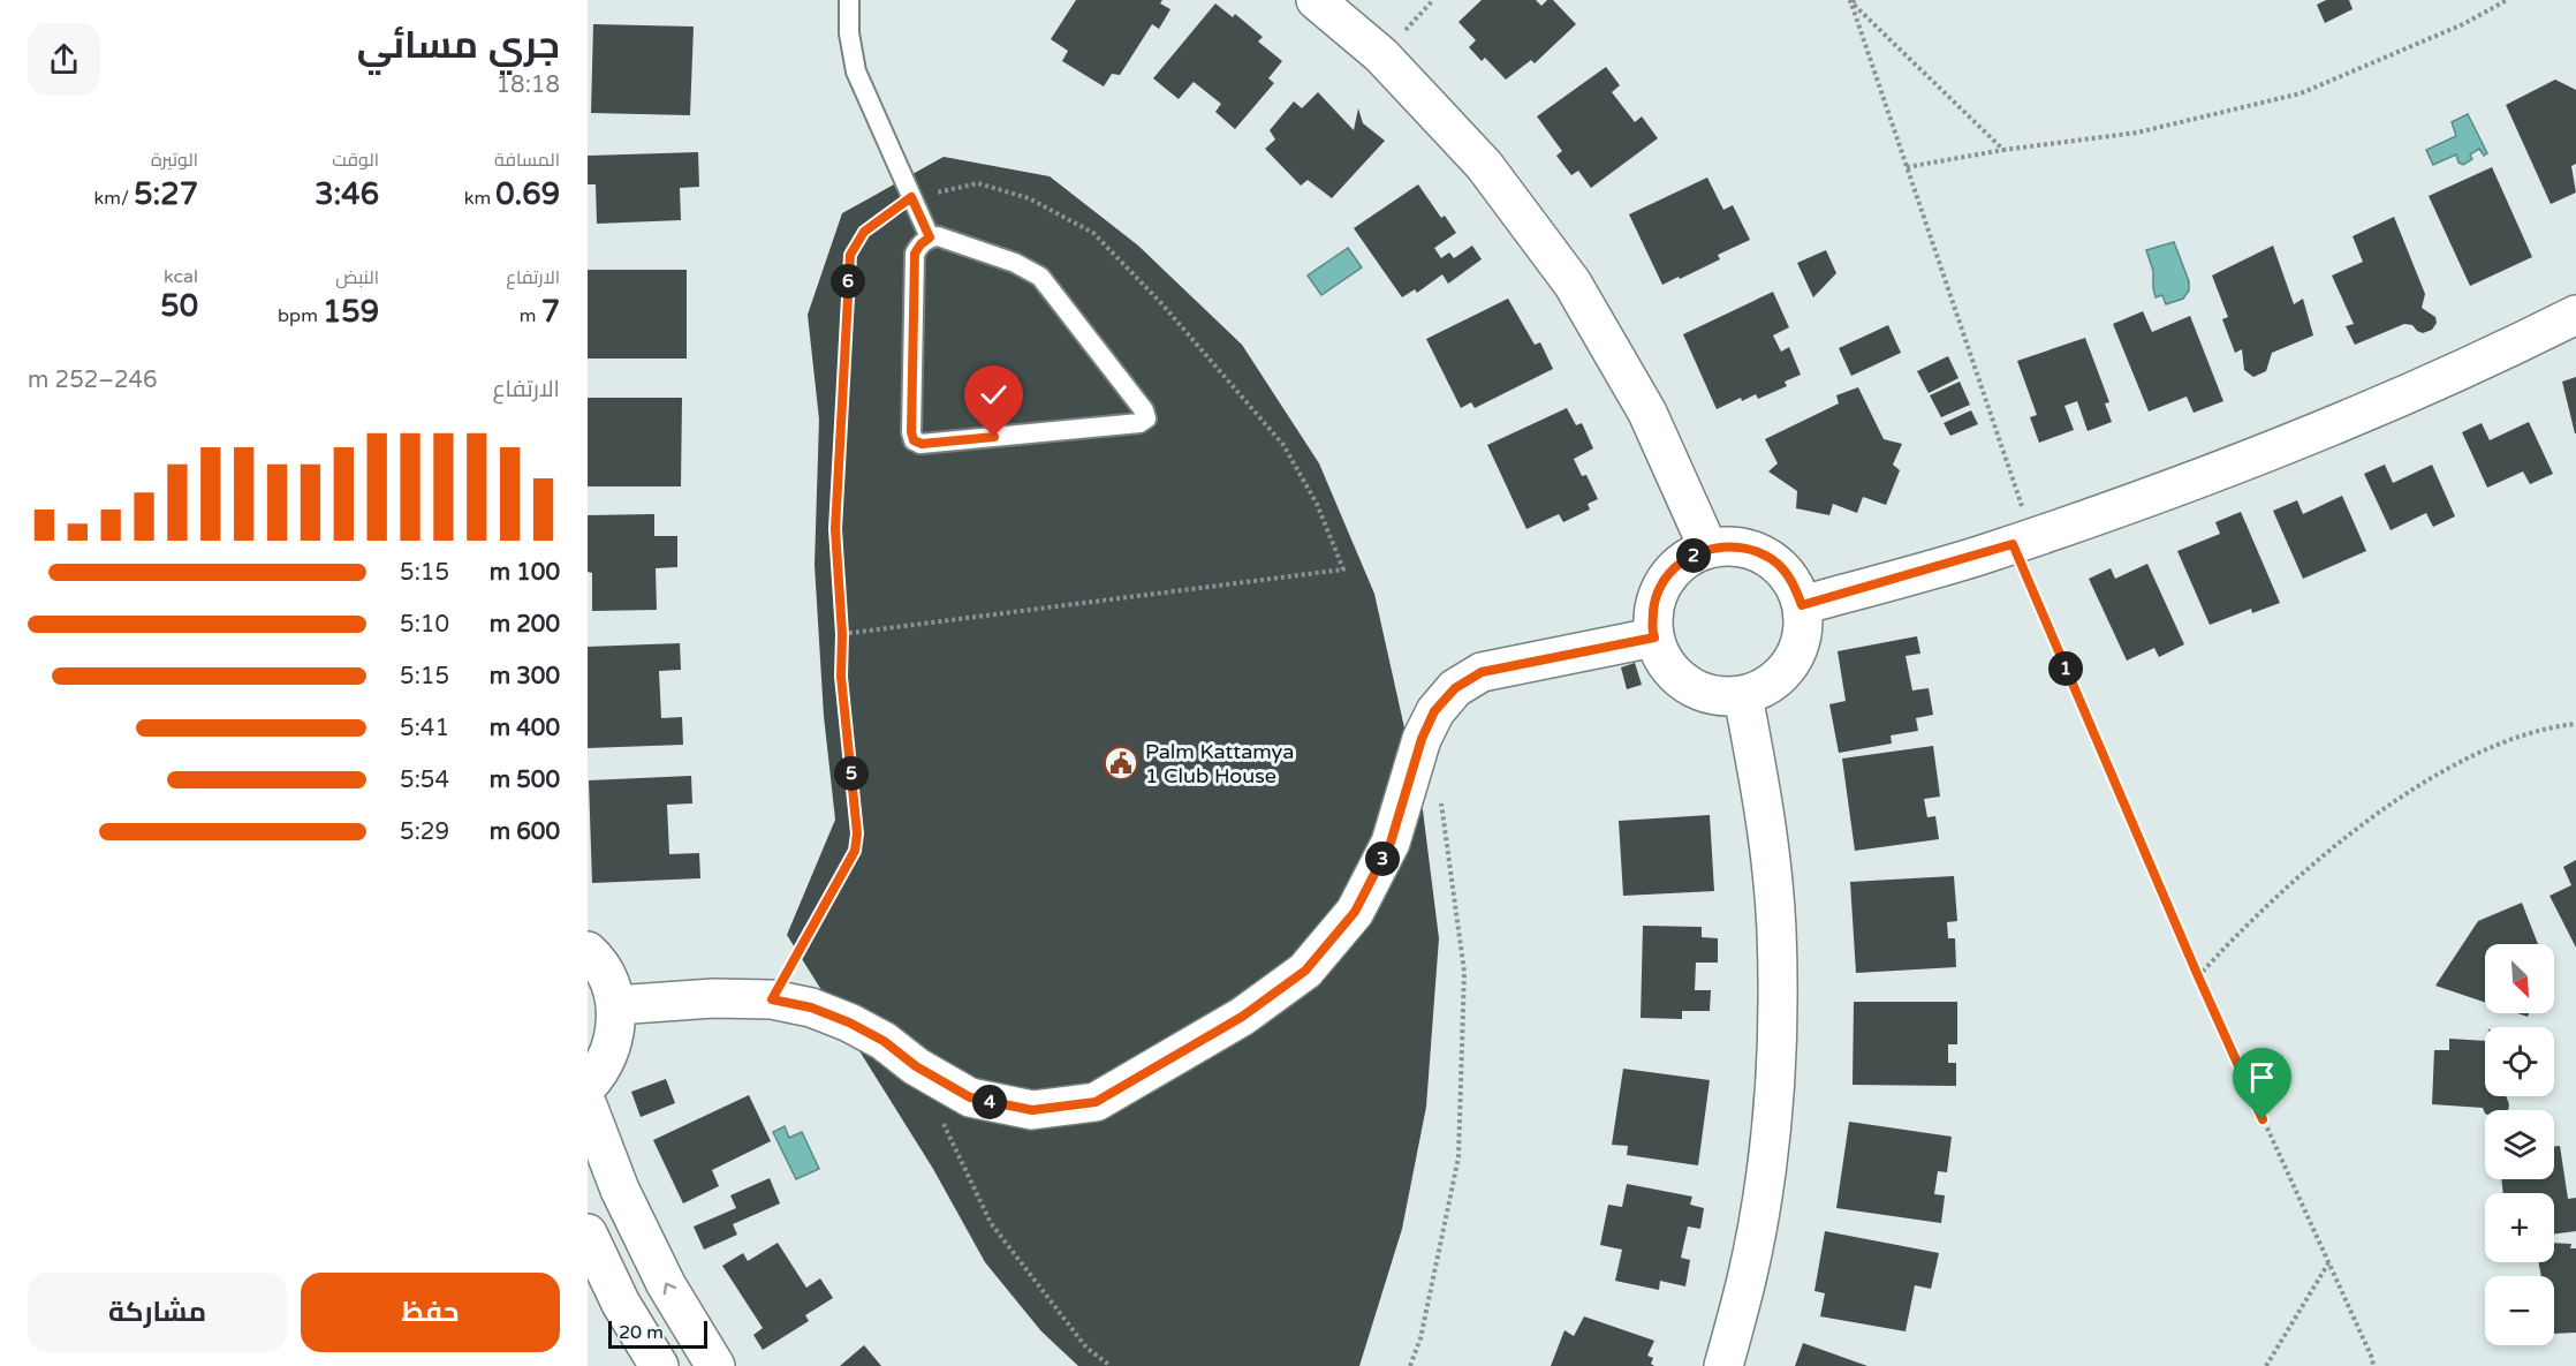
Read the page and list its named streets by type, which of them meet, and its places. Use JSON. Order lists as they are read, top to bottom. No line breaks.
{"places":{"public building":["Palm Kattamya 1 Club House"]},"scale_bar":"20 m","north":"bottom right","page":{"heading":["جري مسائي","18:18"],"stats":[["المسافة","0.69 km"],["الوقت","3:46"],["الوتيرة","5:27 /km"],["الارتفاع","7 m"],["النبض","159 bpm"],["kcal","50"]],"pins":["6","2","1","5","3","4"],"chart":["الارتفاع","246–252 m"],"list":[{"name":"100 m","note":"5:15"},{"name":"200 m","note":"5:10"},{"name":"300 m","note":"5:15"},{"name":"400 m","note":"5:41"},{"name":"500 m","note":"5:54"},{"name":"600 m","note":"5:29"}],"map_buttons":["+","−"],"buttons":["حفظ","مشاركة"],"scale":"20 m"}}
